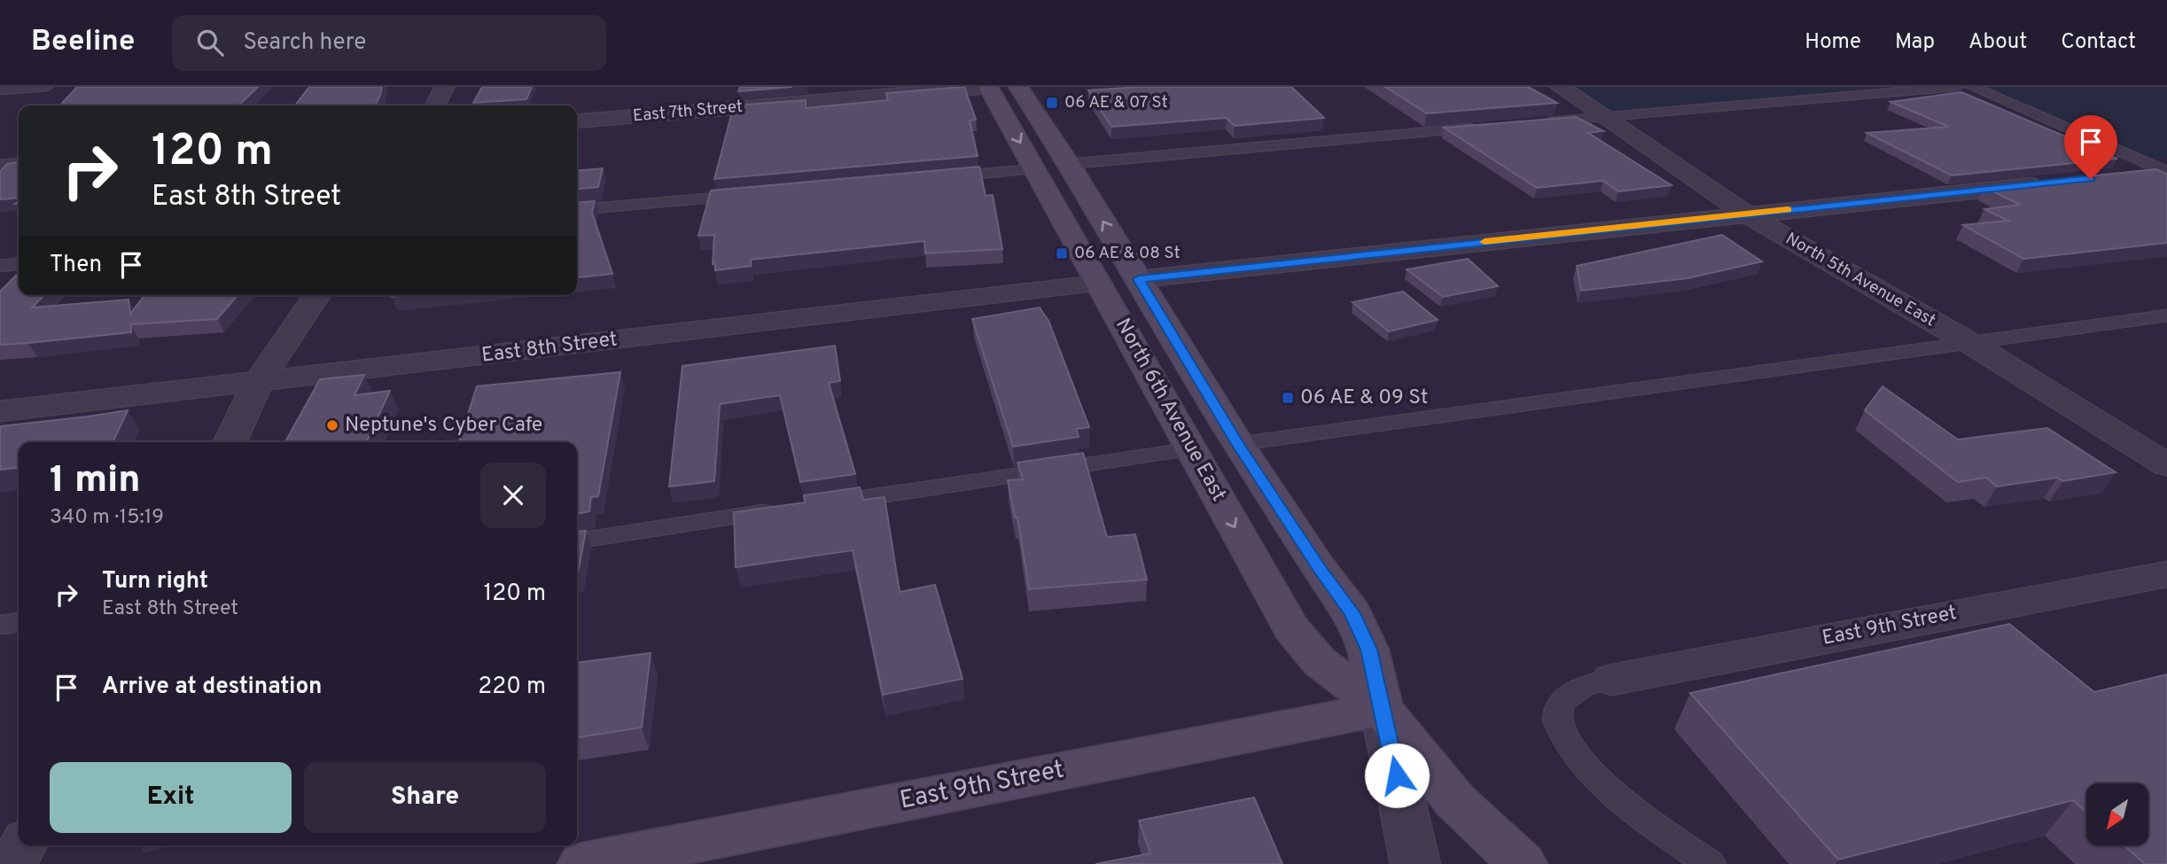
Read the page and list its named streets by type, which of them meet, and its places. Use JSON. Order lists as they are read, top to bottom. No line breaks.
{"streets":{"main road":["North 6th Avenue East","East 9th Street"],"street":["East 7th Street","North 5th Avenue East","East 8th Street"]},"crossings":[["East 7th Street","North 6th Avenue East"],["East 8th Street","North 6th Avenue East"],["North 6th Avenue East","East 9th Street"]],"places":{"transit":["06 AE & 07 St","06 AE & 08 St","06 AE & 09 St"],"other":["Neptune's Cyber Cafe"]},"north":"bottom left","page":{"header":"Beeline","search":"Search here","nav":["Home","Map","About","Contact"],"turn":["120 m","East 8th Street"],"then":"Then","heading":["1 min","340 m · 15:19"],"list":[{"name":"Turn right","note":"East 8th Street","value":"120 m"},{"name":"Arrive at destination","value":"220 m"}],"buttons":["Exit","Share"]}}
